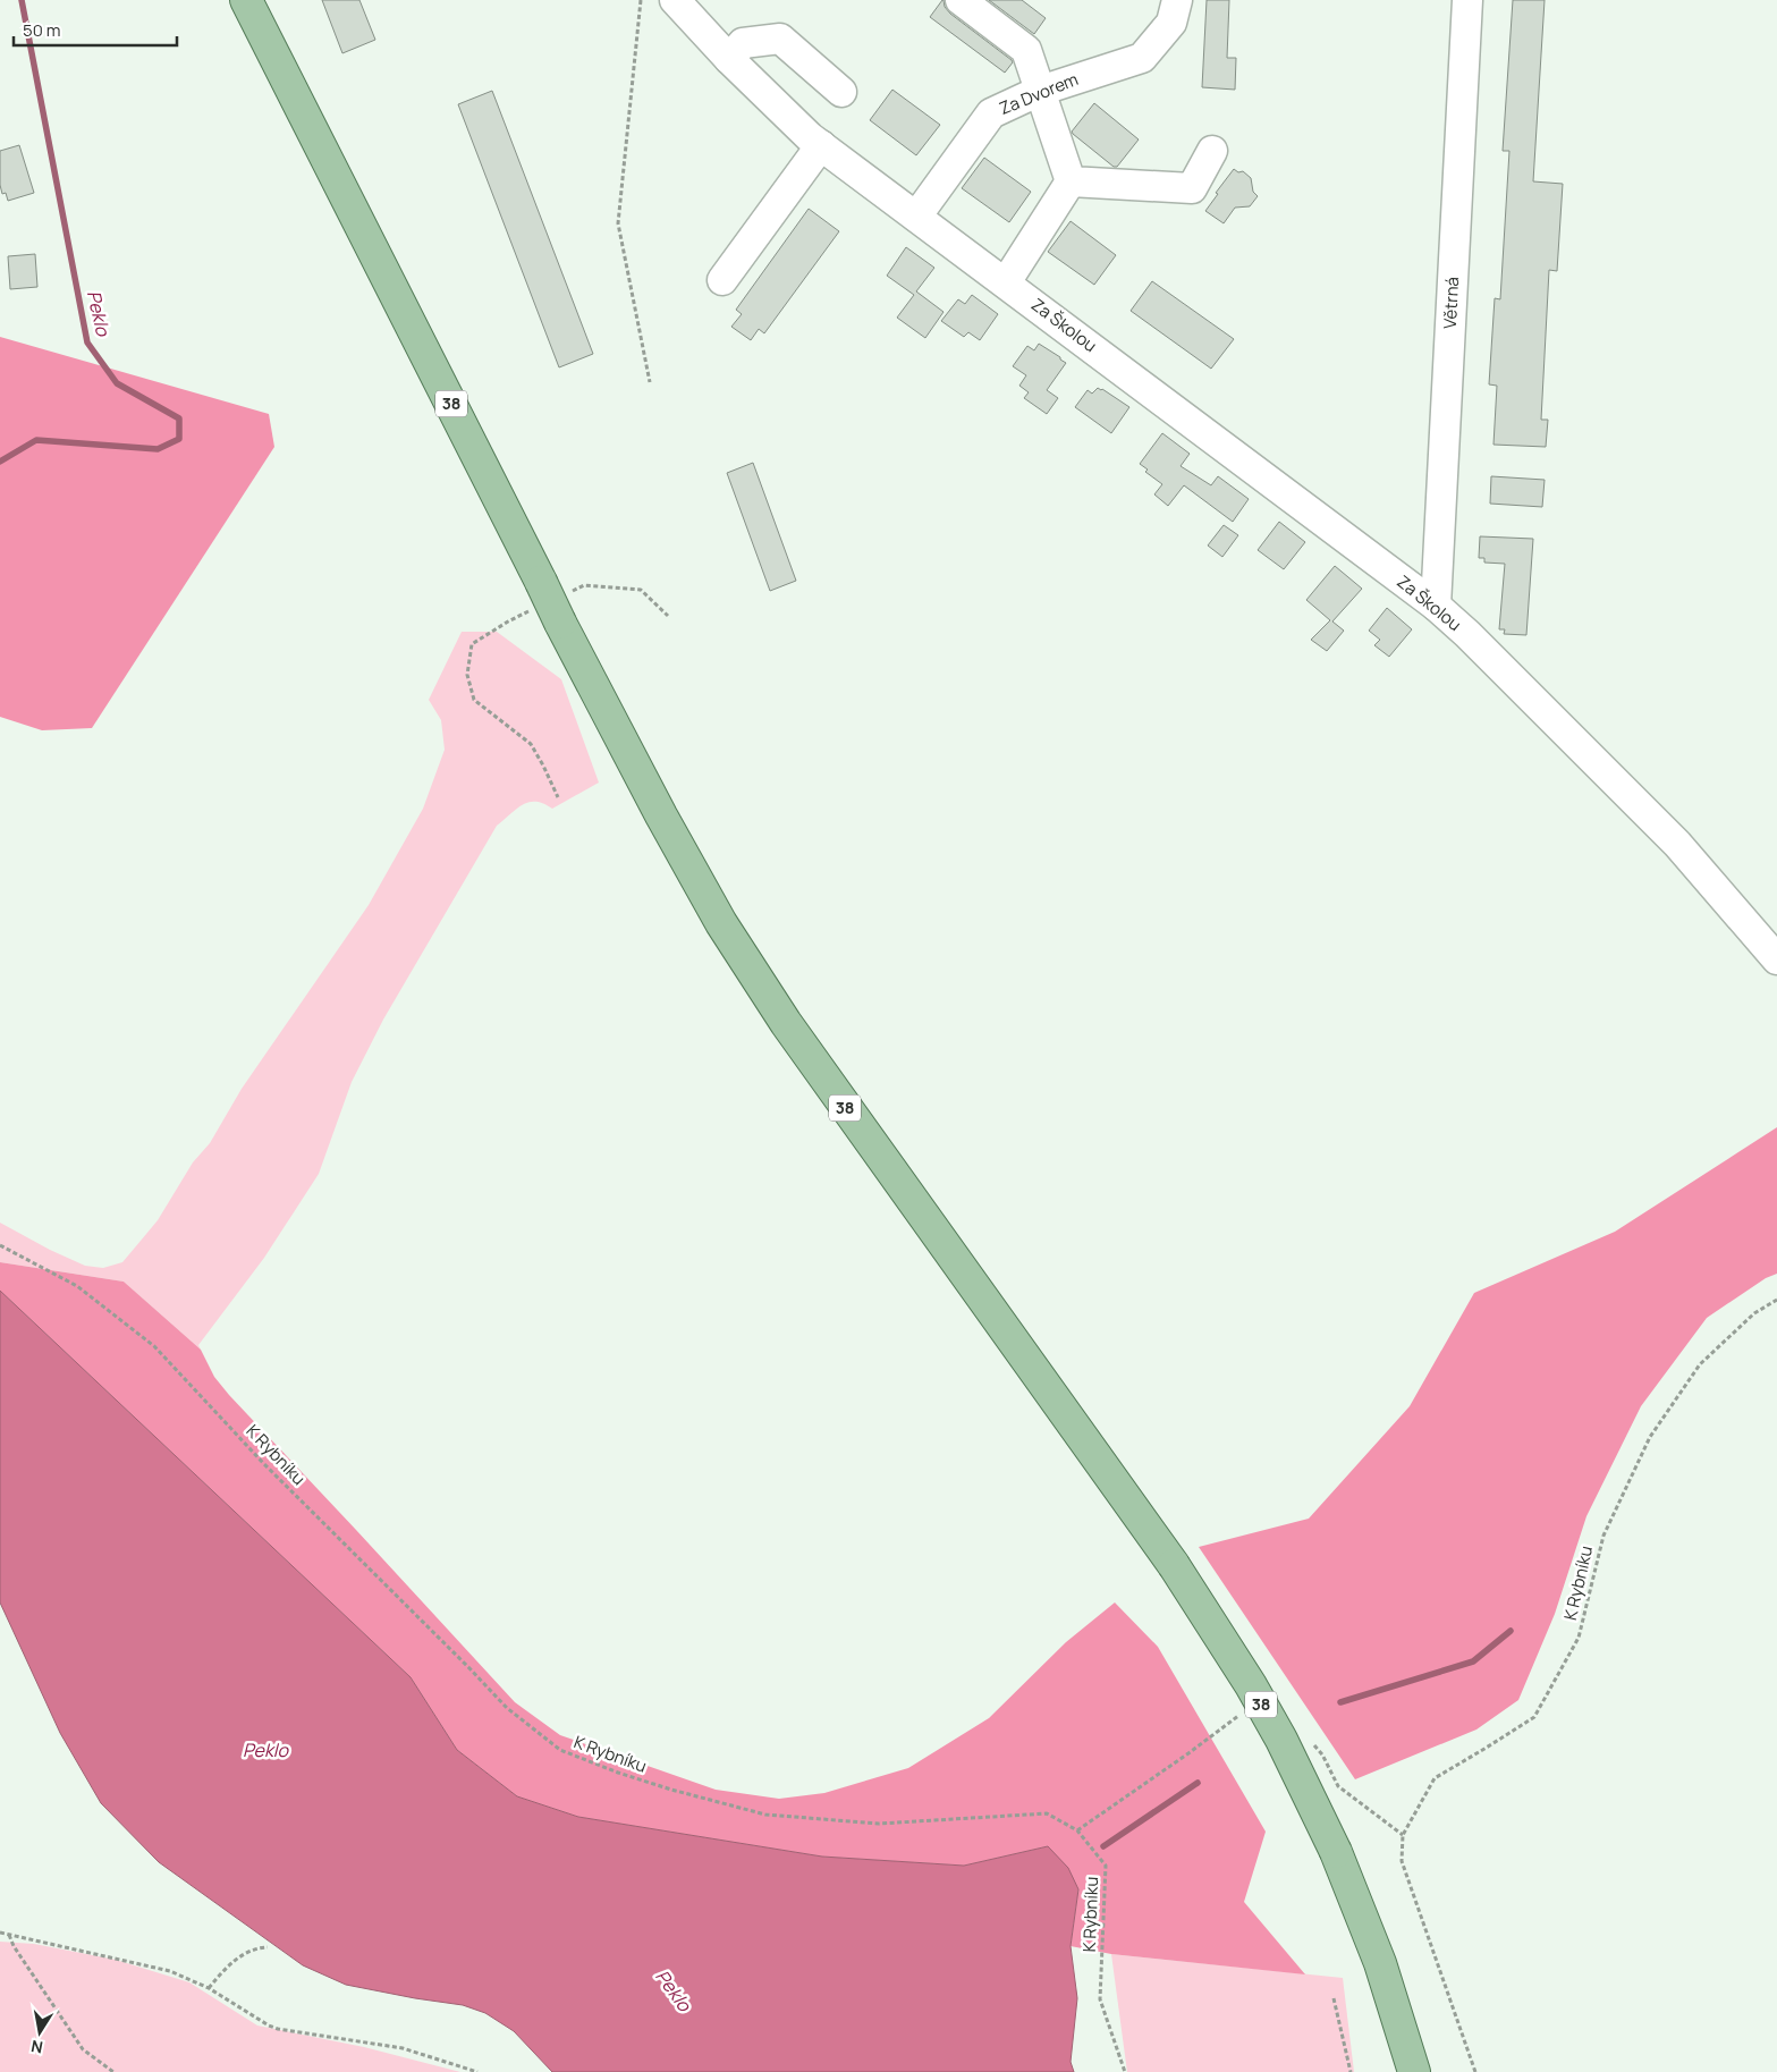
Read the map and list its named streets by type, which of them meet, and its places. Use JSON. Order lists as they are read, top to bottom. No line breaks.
{"streets":{"main road":["38"],"street":["Za Dvorem","Větrná","Za Školou"],"path":["K Rybníku"]},"crossings":[["Za Dvorem","Za Školou"],["Větrná","Za Školou"]],"water":["Peklo"],"scale_bar":"50 m","north":"bottom"}
